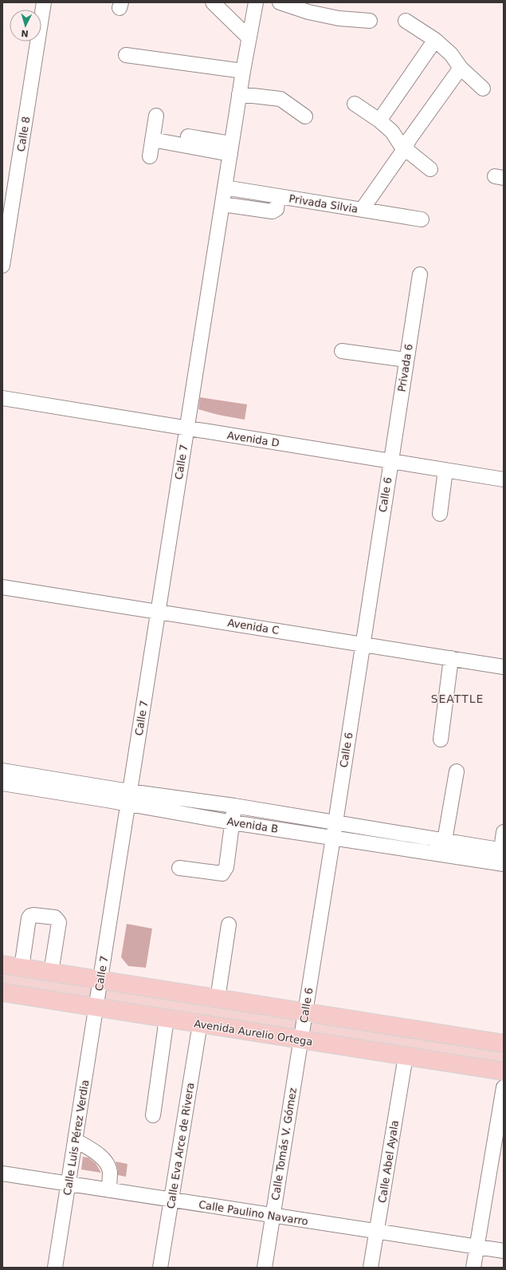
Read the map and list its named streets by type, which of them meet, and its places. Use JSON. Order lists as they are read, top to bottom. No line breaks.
{"streets":{"main road":["Avenida Aurelio Ortega"],"street":["Calle 8","Privada Silvia","Privada 6","Avenida D","Calle 7","Calle 6","Avenida C","Avenida B","Calle Luis Pérez Verdia","Calle Tomás V. Gómez","Calle Eva Arce de Rivera","Calle Abel Ayala","Calle Paulino Navarro"]},"crossings":[["Privada Silvia","Calle 7"],["Privada 6","Avenida D"],["Privada 6","Calle 6"],["Avenida D","Calle 7"],["Avenida D","Calle 6"],["Calle 7","Avenida C"],["Calle 7","Avenida B"],["Calle 7","Avenida Aurelio Ortega"],["Calle 7","Calle Luis Pérez Verdia"],["Calle 6","Avenida C"],["Calle 6","Avenida B"],["Calle 6","Avenida Aurelio Ortega"],["Calle 6","Calle Tomás V. Gómez"],["Avenida Aurelio Ortega","Calle Luis Pérez Verdia"],["Avenida Aurelio Ortega","Calle Tomás V. Gómez"],["Avenida Aurelio Ortega","Calle Eva Arce de Rivera"],["Avenida Aurelio Ortega","Calle Abel Ayala"],["Calle Luis Pérez Verdia","Calle Paulino Navarro"],["Calle Tomás V. Gómez","Calle Paulino Navarro"],["Calle Eva Arce de Rivera","Calle Paulino Navarro"],["Calle Abel Ayala","Calle Paulino Navarro"]],"districts":["SEATTLE"],"north":"bottom"}
